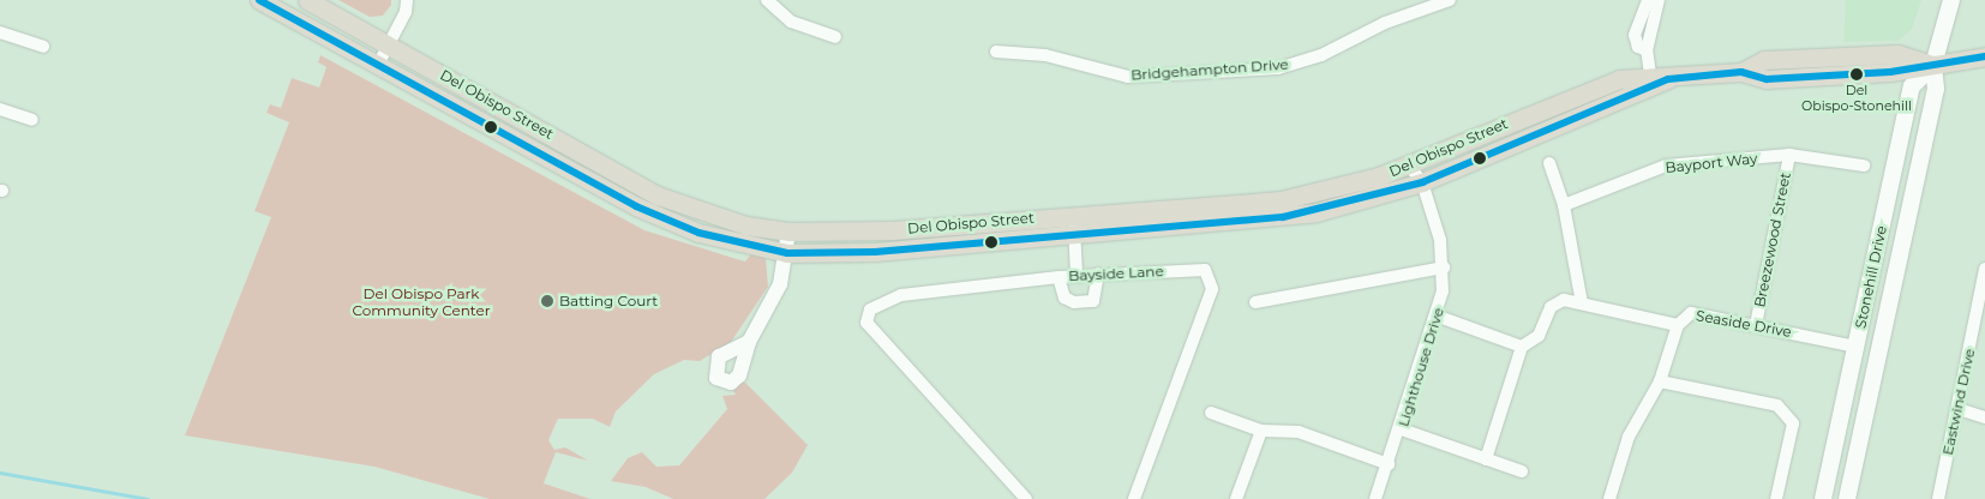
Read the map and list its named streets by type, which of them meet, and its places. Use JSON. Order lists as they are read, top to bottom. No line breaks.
{"streets":{"main road":["Del Obispo Street","Stonehill Drive"],"street":["Bridgehampton Drive","Bayport Way","Breezewood Street","Bayside Lane","Seaside Drive","Lighthouse Drive","Eastwind Drive"]},"crossings":[["Del Obispo Street","Stonehill Drive"],["Del Obispo Street","Lighthouse Drive"],["Bayport Way","Breezewood Street"],["Breezewood Street","Seaside Drive"],["Stonehill Drive","Seaside Drive"]],"parks":["Del Obispo Park Community Center"],"places":["Del Obispo-Stonehill","Batting Court"]}
